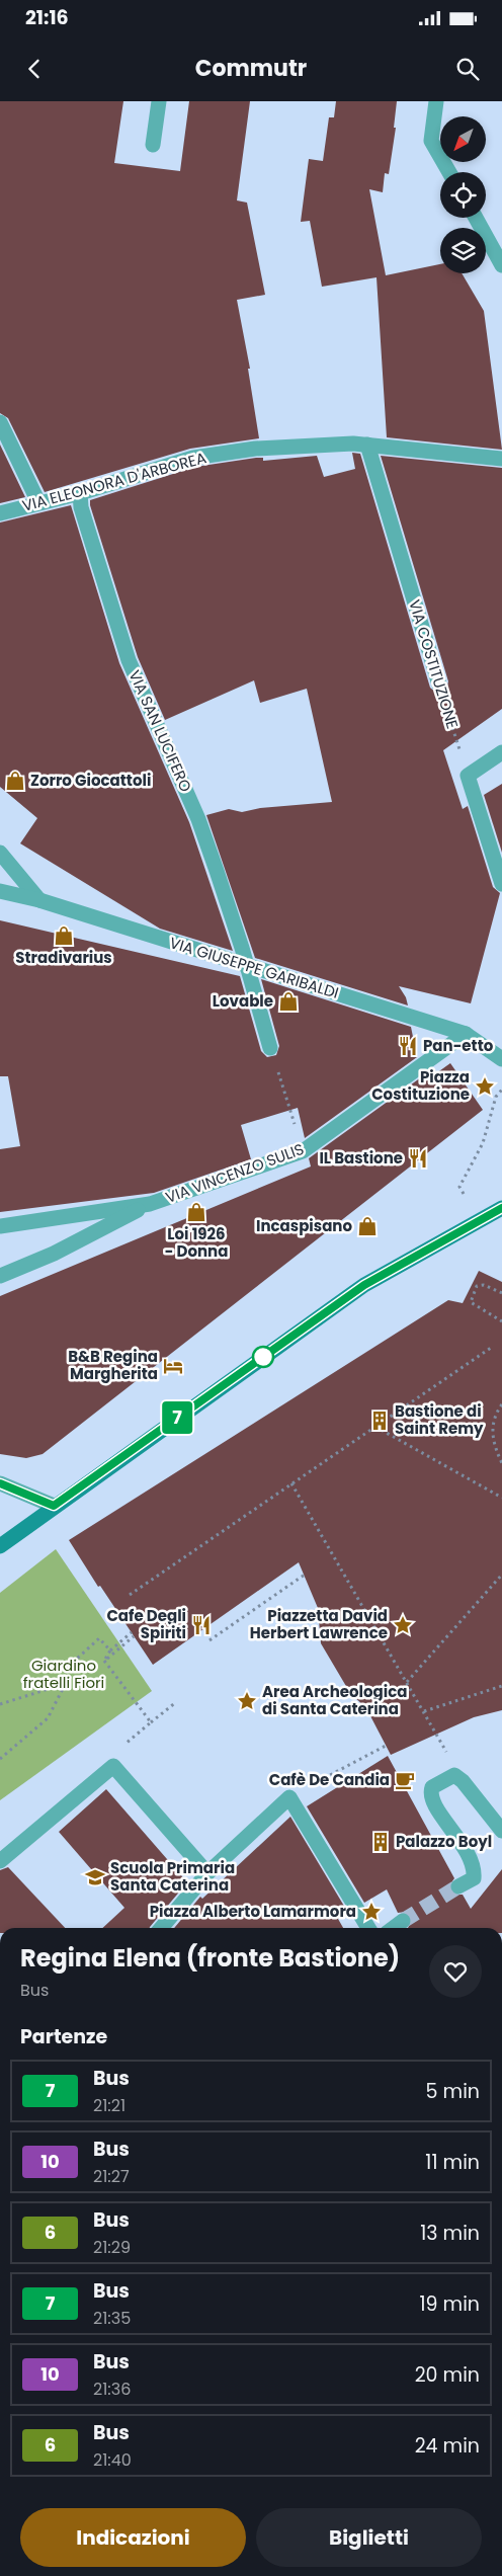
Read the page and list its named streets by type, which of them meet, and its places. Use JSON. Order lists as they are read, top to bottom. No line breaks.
{"streets":{"street":["VIA ELEONORA D'ARBOREA","VIA COSTITUZIONE","VIA SAN LUCIFERO","VIA GIUSEPPE GARIBALDI","VIA VINCENZO SULIS"]},"crossings":[["VIA ELEONORA D'ARBOREA","VIA COSTITUZIONE"],["VIA ELEONORA D'ARBOREA","VIA SAN LUCIFERO"],["VIA SAN LUCIFERO","VIA GIUSEPPE GARIBALDI"],["VIA GIUSEPPE GARIBALDI","VIA VINCENZO SULIS"]],"parks":["Giardino fratelli Fiori"],"places":{"shop":["Zorro Giocattoli","Stradivarius","Lovable","Loi 1926 - Donna","Incaspisano"],"restaurant":["Pan-etto","IL Bastione","Cafe Degli Spiriti"],"place":["Piazza Costituzione","Piazzetta David Herbert Lawrence","Area Archeologica di Santa Caterina","Piazza Alberto Lamarmora"],"hotel":["B&B Regina Margherita"],"building":["Bastione di Saint Remy","Palazzo Boyl"],"cafe":["Cafè De Candia"],"school or university":["Scuola Primaria Santa Caterina"]},"lines":["bus line 7"],"north":"bottom left","page":{"status":"21:16","header":"Commutr","on_map":"7","heading":[["Regina Elena (fronte Bastione)","Bus"],"Partenze"],"list":[{"mark":"7","name":"Bus","note":"21:21","value":"5 min"},{"mark":"10","name":"Bus","note":"21:27","value":"11 min"},{"mark":"6","name":"Bus","note":"21:29","value":"13 min"},{"mark":"7","name":"Bus","note":"21:35","value":"19 min"},{"mark":"10","name":"Bus","note":"21:36","value":"20 min"},{"mark":"6","name":"Bus","note":"21:40","value":"24 min"}],"buttons":["Indicazioni","Biglietti"]}}
